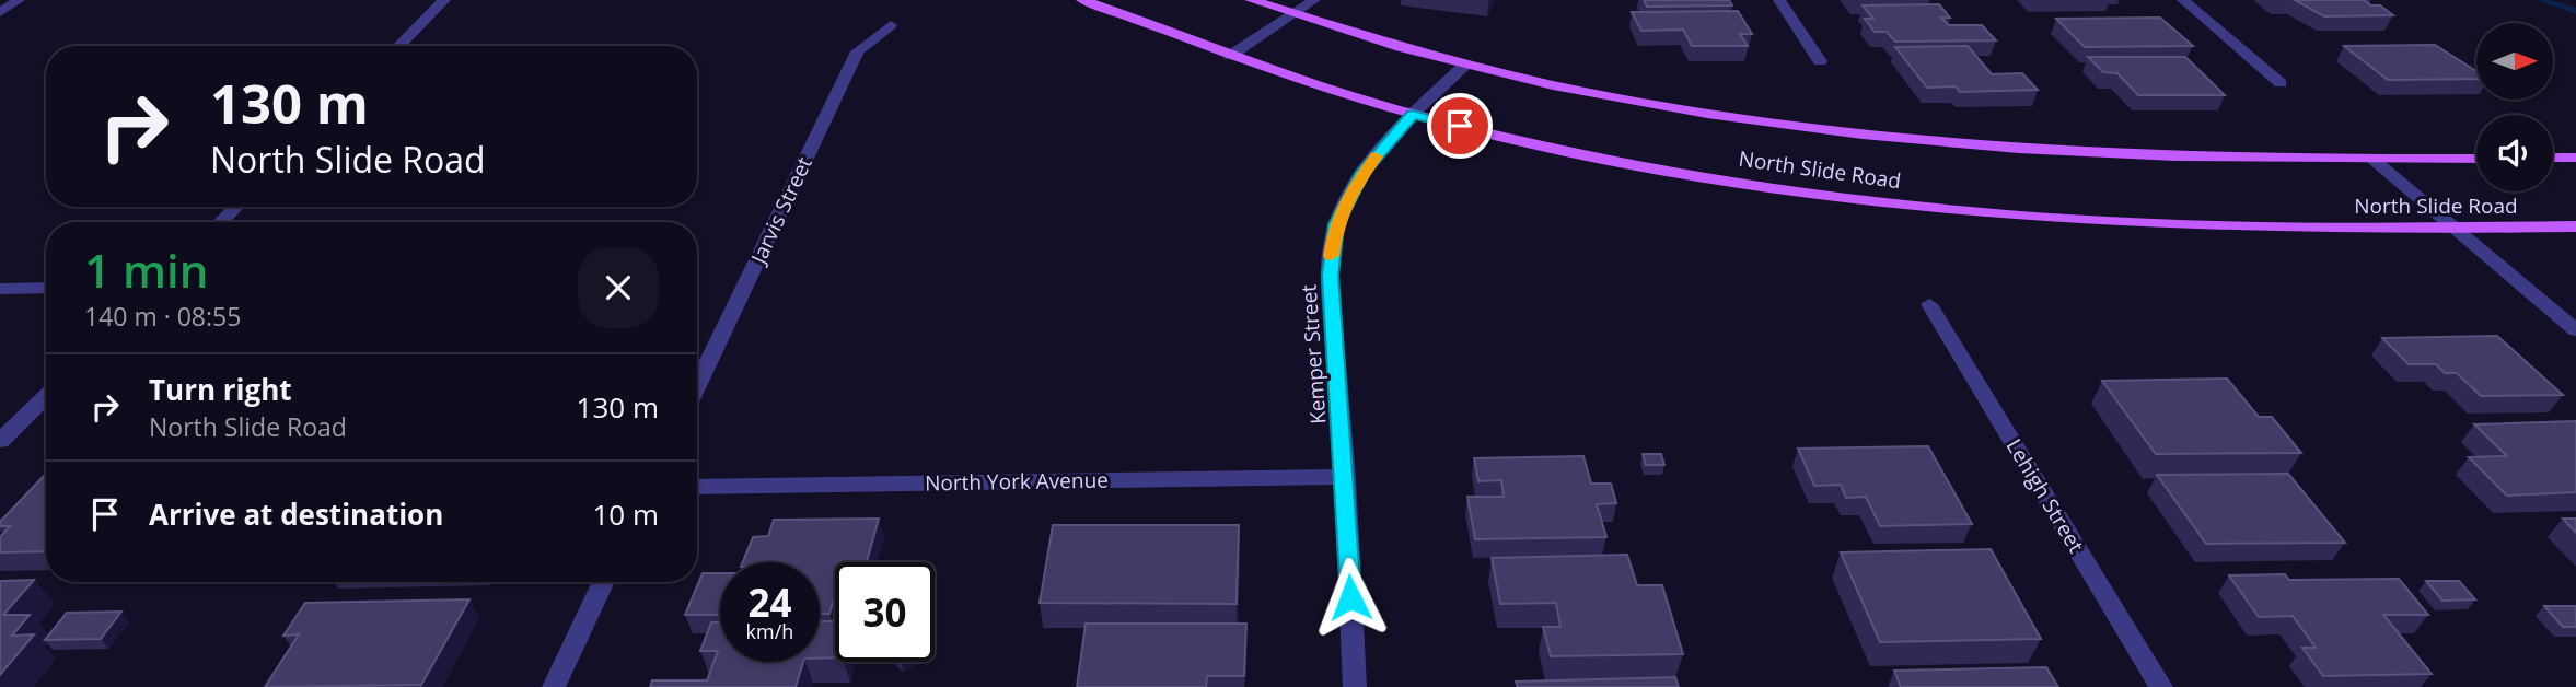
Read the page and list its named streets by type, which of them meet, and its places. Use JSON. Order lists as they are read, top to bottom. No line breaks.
{"streets":{"main road":["North Slide Road"],"street":["Jarvis Street","Kemper Street","North York Avenue","Lehigh Street"]},"crossings":[["North Slide Road","Kemper Street"],["Kemper Street","North York Avenue"]],"north":"right","page":{"turn":["130 m","North Slide Road"],"heading":["1 min","140 m · 08:55"],"list":[{"name":"Turn right","note":"North Slide Road","value":"130 m"},{"name":"Arrive at destination","value":"10 m"}],"speed":"24 km/h","limit":"30"}}
